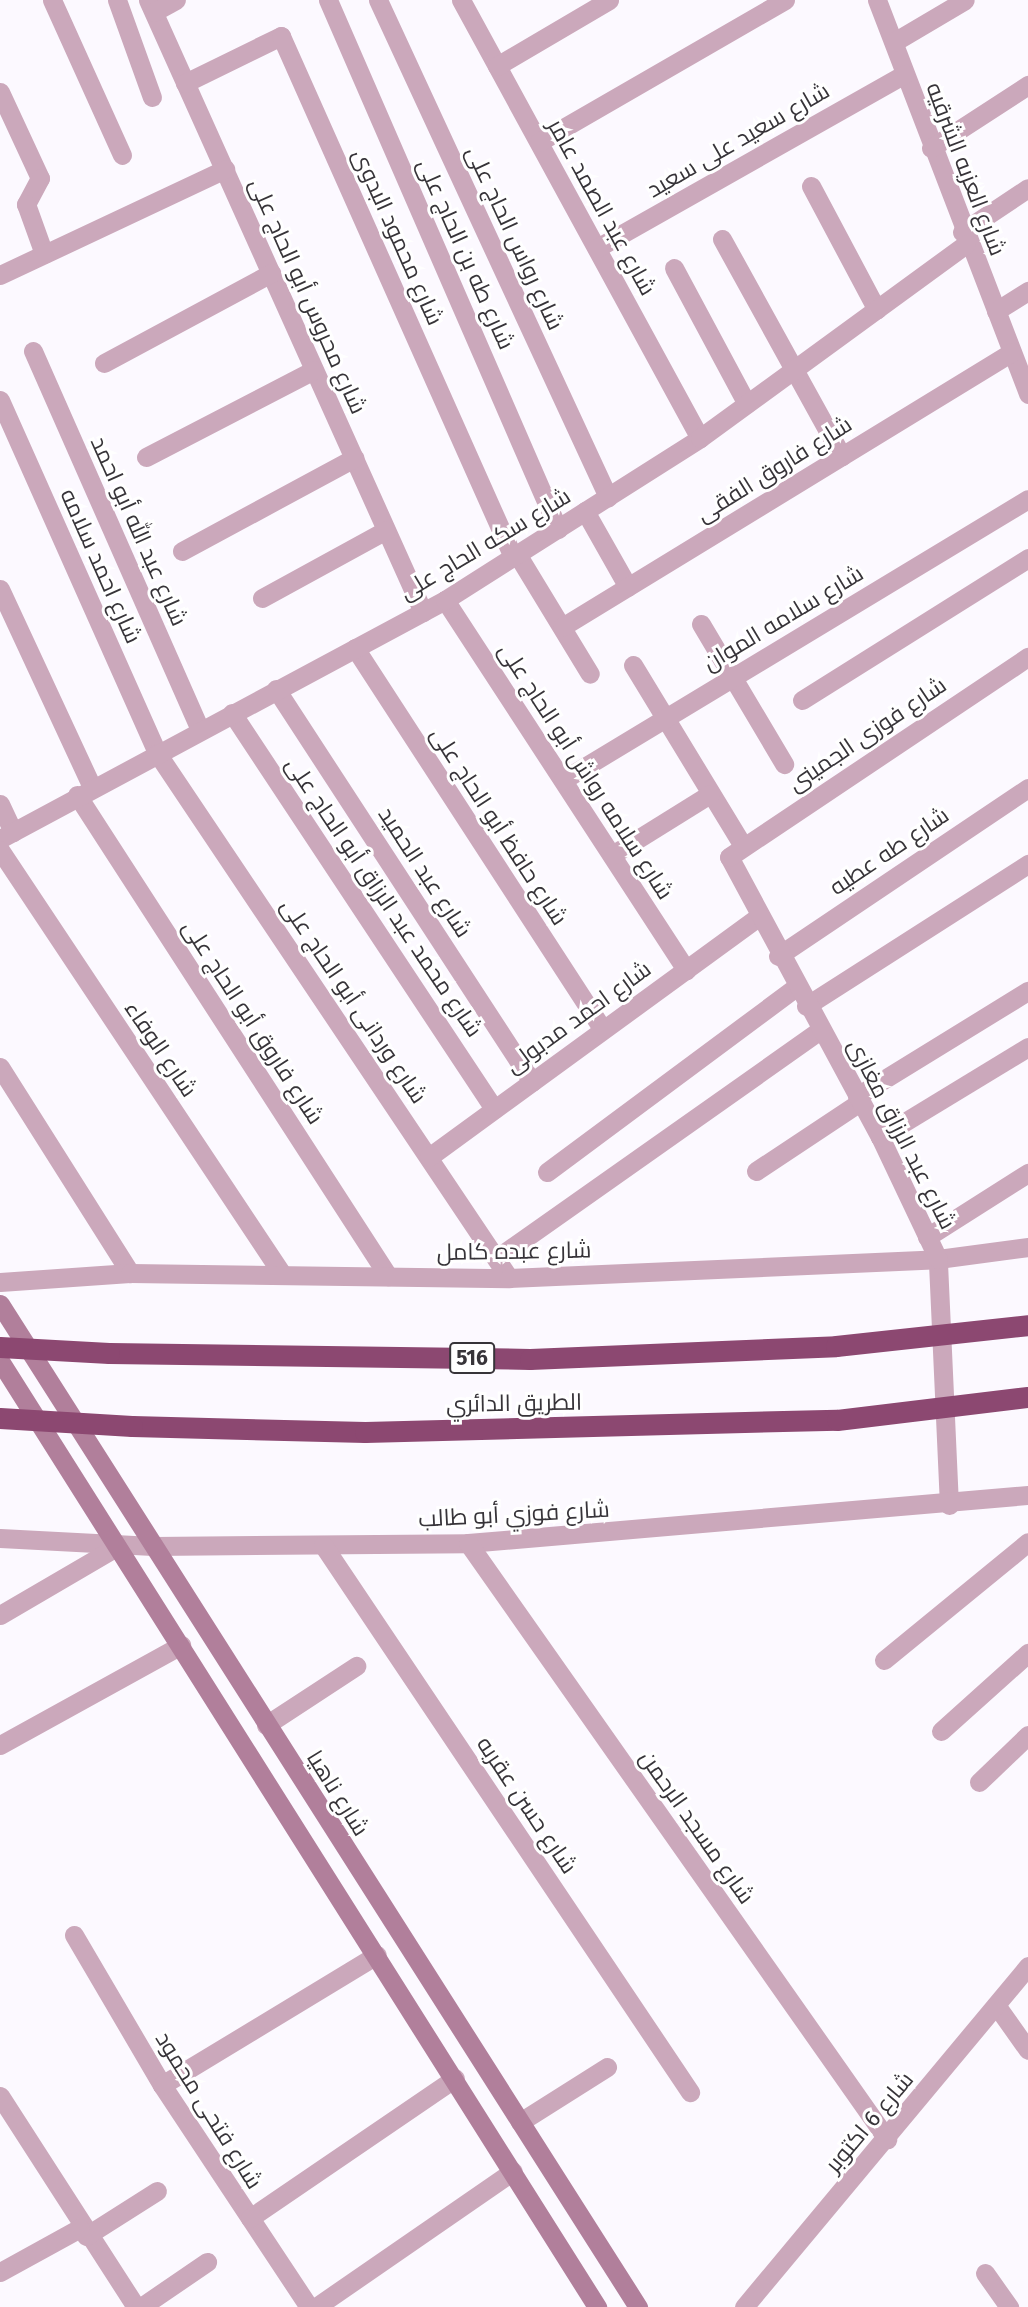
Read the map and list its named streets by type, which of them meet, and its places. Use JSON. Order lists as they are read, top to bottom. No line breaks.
{"streets":{"highway":["516","الطريق الدائري"],"main road":["شارع ناهيا"],"street":["شارع سعيد على سعيد","شارع العزبه الشرقيه","شارع عبد الصمد عامر","شارع محمود البدوى","شارع رواس الحاج على","شارع طه بن الحاج على","شارع محروس أبو الحاج على","شارع فاروق الفقى","شارع عبد الله أبو احمد","شارع سكه الحاج على","شارع احمد سلامه","شارع سلامه الموان","شارع فوزى الجمينى","شارع سلامه رواش أبو الحاج على","شارع حافظ أبو الحاج على","شارع طه عطيه","شارع عبد الحميد","شارع محمد عبد الرزاق أبو الحاج على","شارع وردانى أبو الحاج على","شارع احمد مدبولى","شارع فاروق أبو الحاج على","شارع الوفاء","شارع عبد الرزاق مغازى","شارع عبده كامل","شارع فوزي أبو طالب","شارع حسن عقربه","شارع مسجد الرحمن","شارع فتحى محمود","شارع 6 اكتوبر"]},"crossings":[["شارع سعيد على سعيد","شارع العزبه الشرقيه"],["شارع سعيد على سعيد","شارع عبد الصمد عامر"],["شارع العزبه الشرقيه","شارع فاروق الفقى"],["شارع العزبه الشرقيه","شارع سكه الحاج على"],["شارع عبد الصمد عامر","شارع سكه الحاج على"],["شارع محمود البدوى","شارع محروس أبو الحاج على"],["شارع محمود البدوى","شارع سكه الحاج على"],["شارع رواس الحاج على","شارع سكه الحاج على"],["شارع طه بن الحاج على","شارع سكه الحاج على"],["شارع محروس أبو الحاج على","شارع سكه الحاج على"],["شارع عبد الله أبو احمد","شارع سكه الحاج على"],["شارع سكه الحاج على","شارع احمد سلامه"],["شارع سكه الحاج على","شارع سلامه رواش أبو الحاج على"],["شارع سكه الحاج على","شارع حافظ أبو الحاج على"],["شارع سكه الحاج على","شارع عبد الحميد"],["شارع سكه الحاج على","شارع محمد عبد الرزاق أبو الحاج على"],["شارع سكه الحاج على","شارع وردانى أبو الحاج على"],["شارع سكه الحاج على","شارع فاروق أبو الحاج على"],["شارع احمد سلامه","شارع وردانى أبو الحاج على"],["شارع سلامه الموان","شارع سلامه رواش أبو الحاج على"],["شارع سلامه الموان","شارع عبد الرزاق مغازى"],["شارع فوزى الجمينى","شارع عبد الرزاق مغازى"],["شارع سلامه رواش أبو الحاج على","شارع احمد مدبولى"],["شارع حافظ أبو الحاج على","شارع احمد مدبولى"],["شارع طه عطيه","شارع عبد الرزاق مغازى"],["شارع عبد الحميد","شارع احمد مدبولى"],["شارع محمد عبد الرزاق أبو الحاج على","شارع احمد مدبولى"],["شارع وردانى أبو الحاج على","شارع احمد مدبولى"],["شارع وردانى أبو الحاج على","شارع عبده كامل"],["شارع احمد مدبولى","شارع عبد الرزاق مغازى"],["شارع فاروق أبو الحاج على","شارع عبده كامل"],["شارع الوفاء","شارع عبده كامل"],["شارع عبد الرزاق مغازى","شارع عبده كامل"],["شارع عبد الرزاق مغازى","شارع فوزي أبو طالب"],["شارع فوزي أبو طالب","شارع ناهيا"],["شارع فوزي أبو طالب","شارع حسن عقربه"],["شارع فوزي أبو طالب","شارع مسجد الرحمن"],["شارع مسجد الرحمن","شارع 6 اكتوبر"]]}
